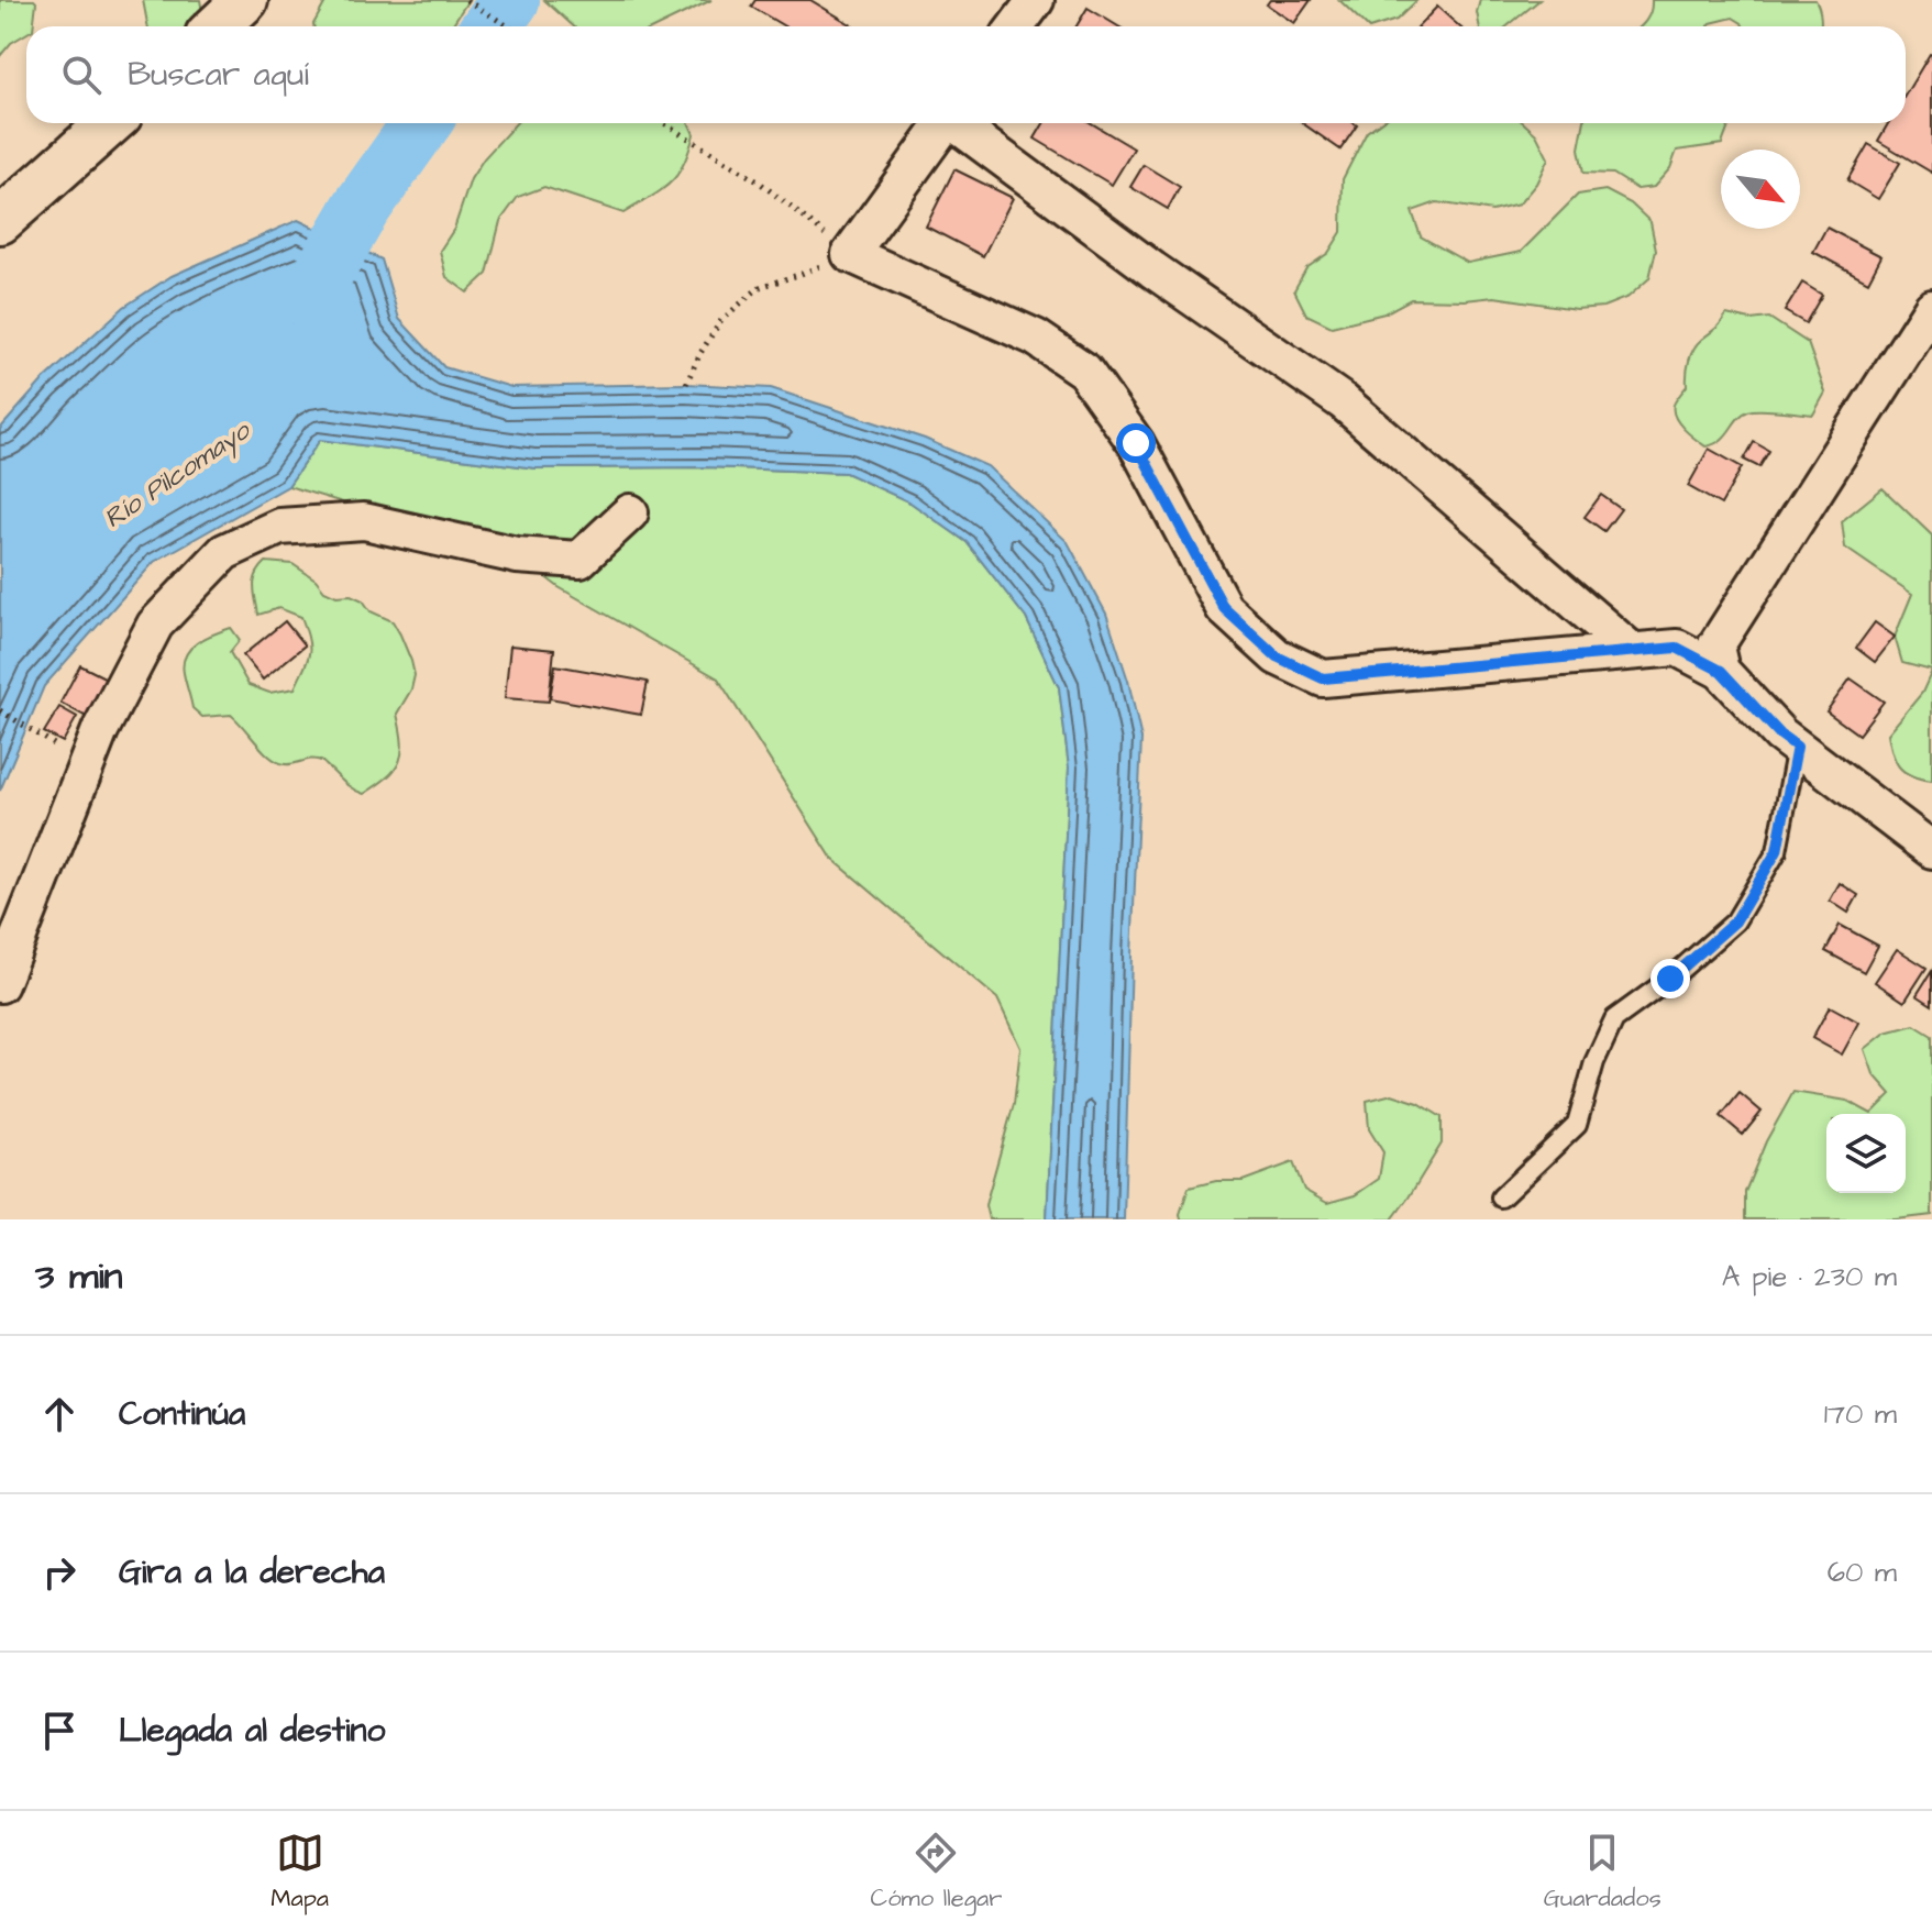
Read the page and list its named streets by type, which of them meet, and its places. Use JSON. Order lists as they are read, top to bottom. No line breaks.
{"water":["Río Pilcomayo"],"north":"bottom right","page":{"search":"Buscar aquí","heading":["3 min","A pie · 230 m"],"list":[["Continúa","170 m"],["Gira a la derecha","60 m"],"Llegada al destino"],"nav":["Mapa","Cómo llegar","Guardados"]}}
